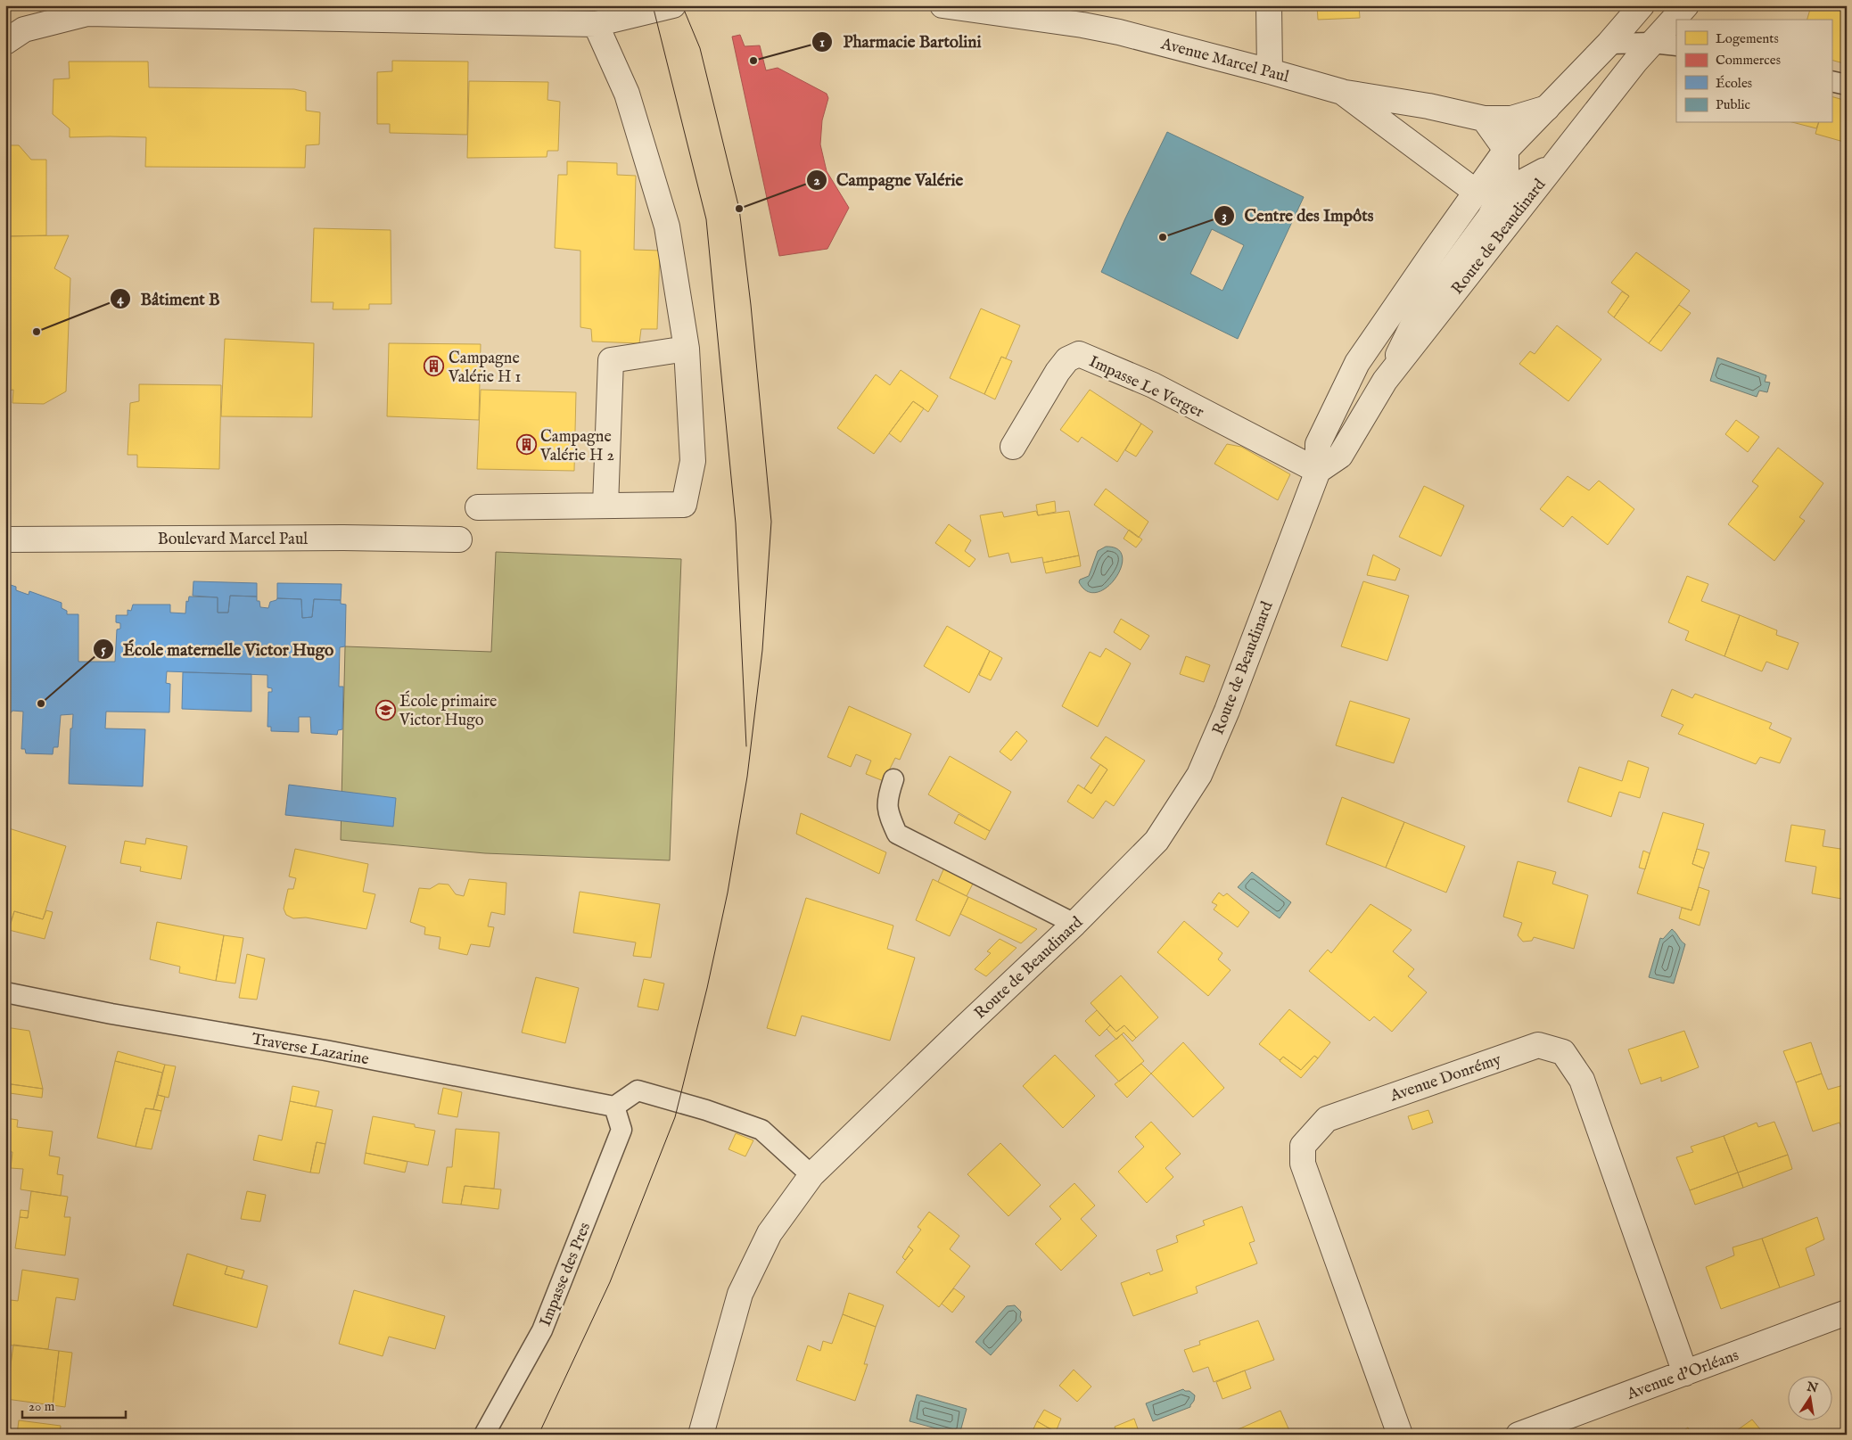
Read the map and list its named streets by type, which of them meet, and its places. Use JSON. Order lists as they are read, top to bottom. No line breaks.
{"streets":{"street":["Avenue Marcel Paul","Route de Beaudinard","Impasse Le Verger","Boulevard Marcel Paul","Avenue Donrémy","Avenue d'Orléans"],"lane":["Traverse Lazarine","Impasse des Pres"]},"crossings":[["Avenue Marcel Paul","Route de Beaudinard"],["Route de Beaudinard","Impasse Le Verger"],["Traverse Lazarine","Impasse des Pres"],["Avenue Donrémy","Avenue d'Orléans"]],"places":{"other":["Pharmacie Bartolini","Campagne Valérie","Centre des Impôts","Bâtiment B","École maternelle Victor Hugo"],"building":["Campagne Valérie H 1","Campagne Valérie H 2"],"school or university":["École primaire Victor Hugo"]},"legend":["Logements","Commerces","Écoles","Public"],"scale_bar":"20 m","north":"top"}
